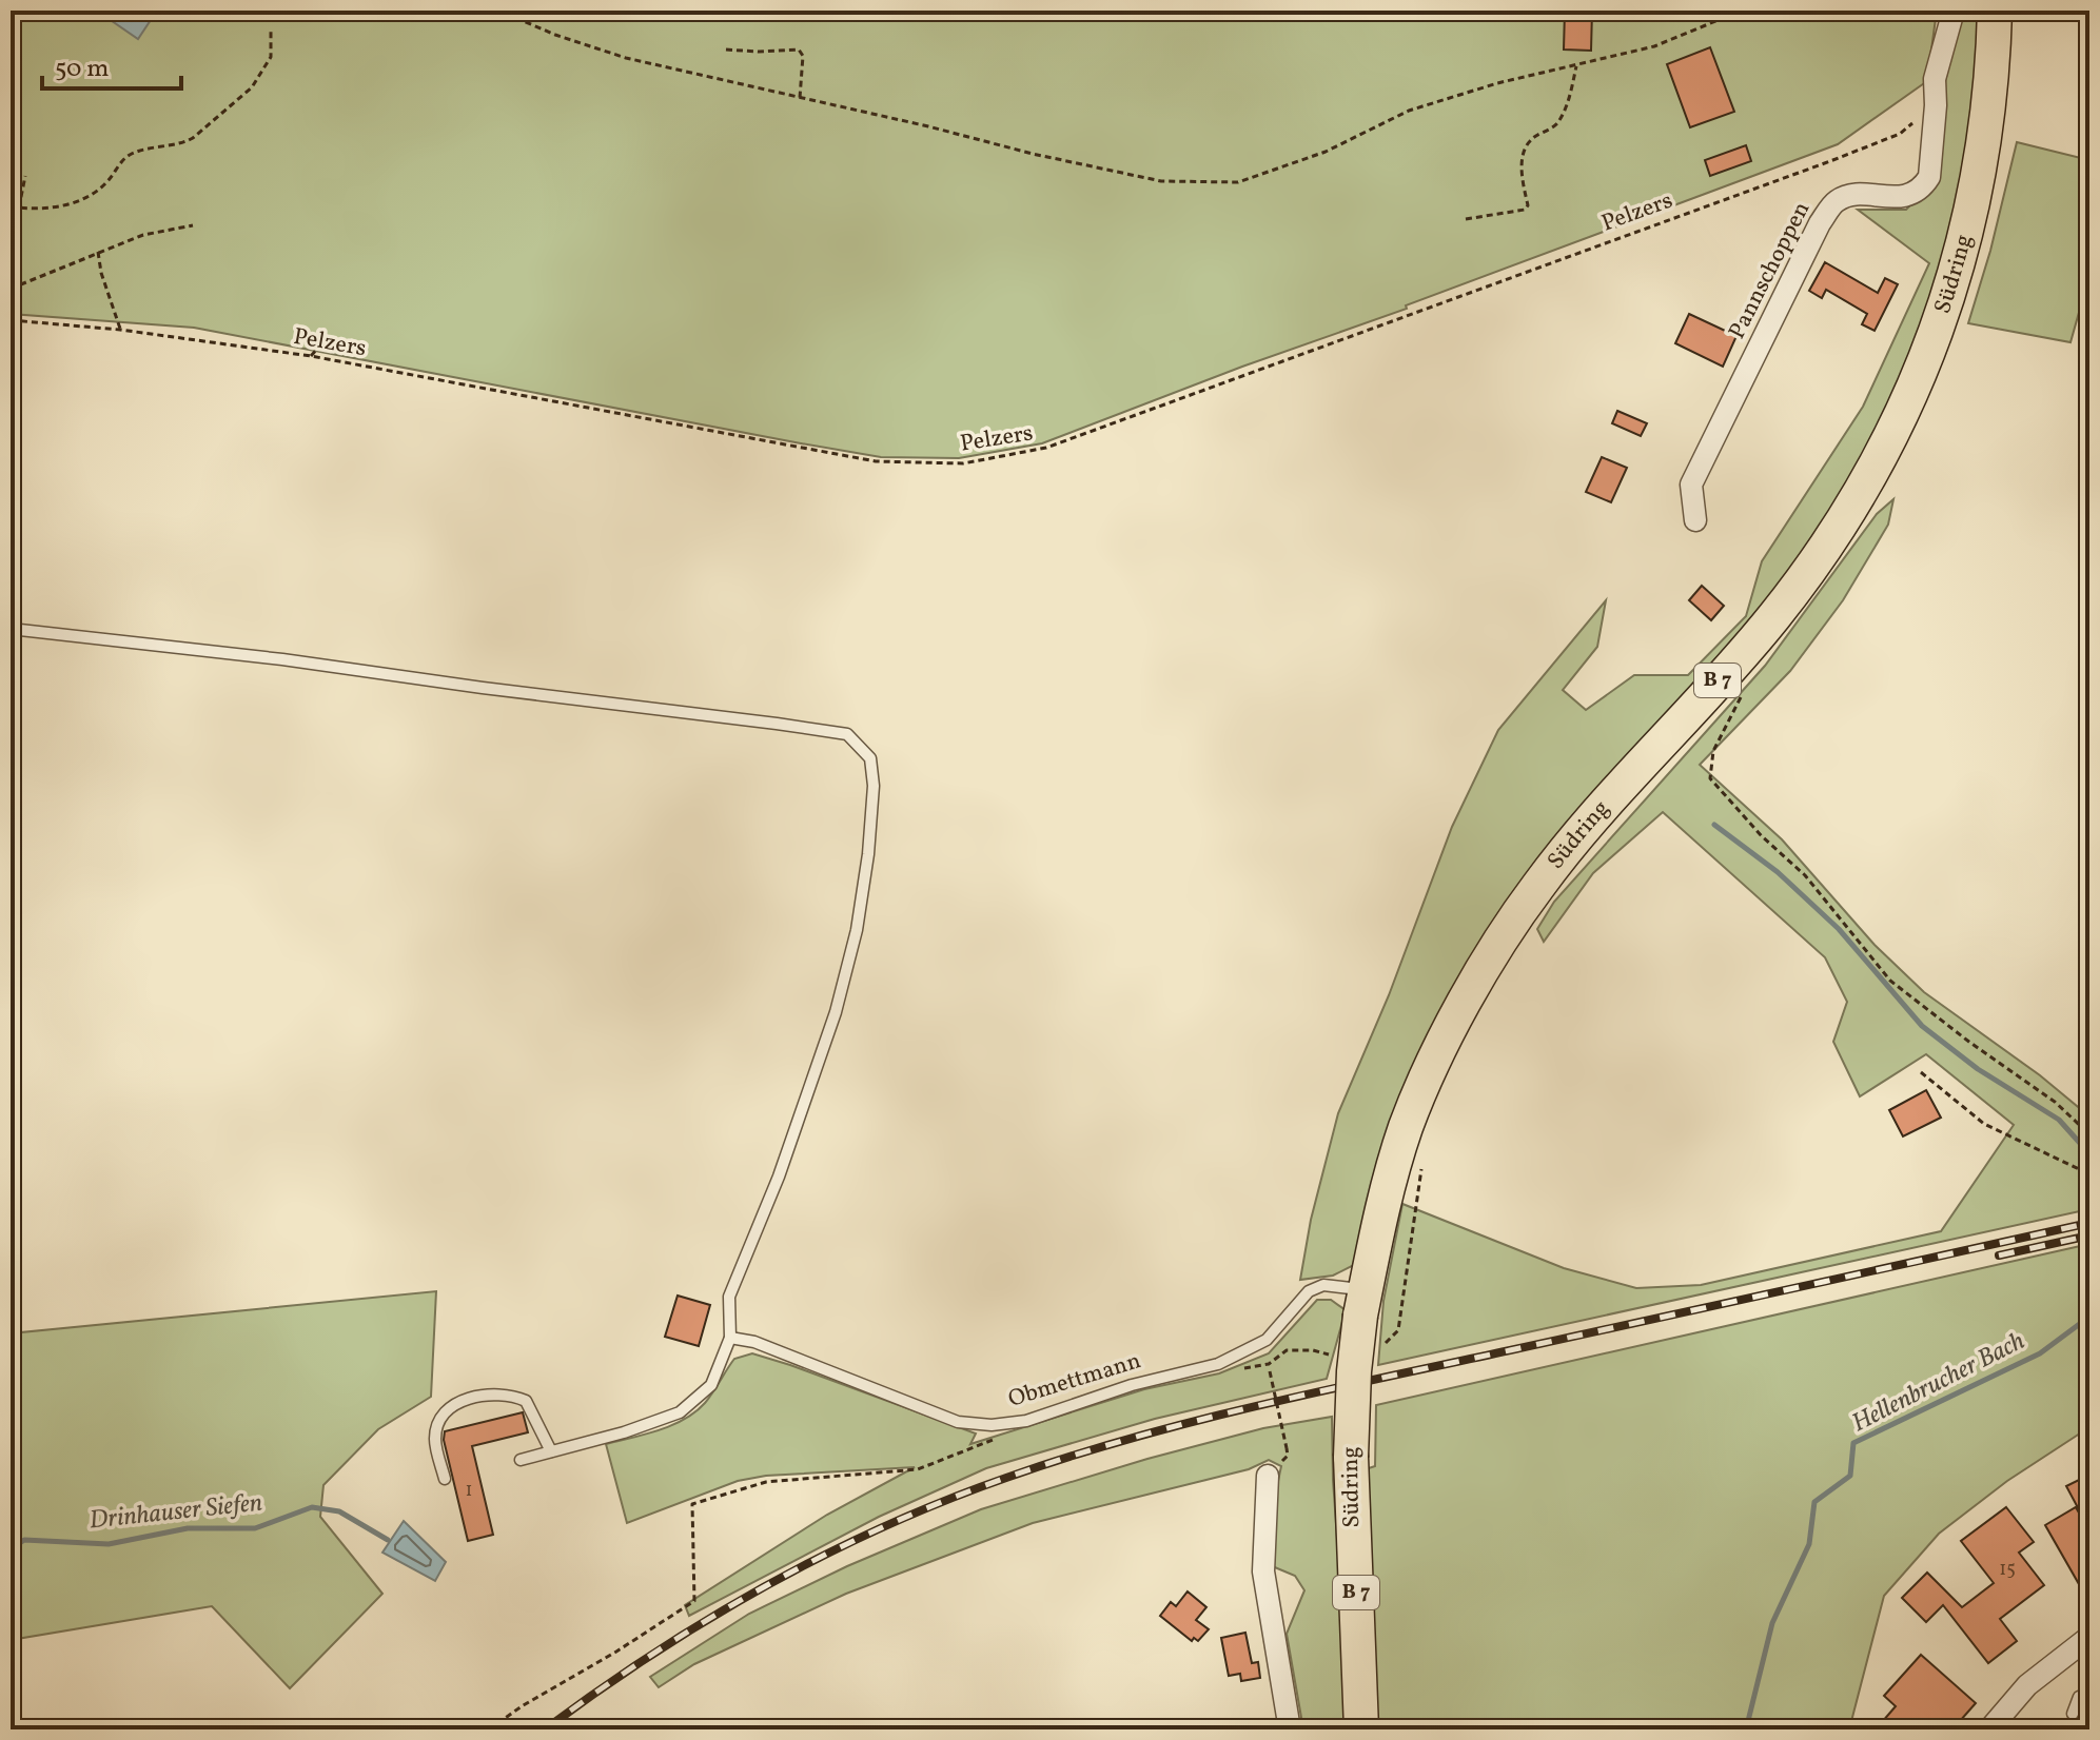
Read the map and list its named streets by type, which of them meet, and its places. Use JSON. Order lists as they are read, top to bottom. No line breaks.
{"streets":{"main road":["Südring","B 7"],"street":["Pannschoppen"],"lane":["Obmettmann"],"path":["Pelzers"]},"crossings":[["Pelzers","Pannschoppen"],["Südring","Obmettmann"]],"water":["Hellenbrucher Bach","Drinhauser Siefen"],"house_numbers":["1","15"],"scale_bar":"50 m"}
